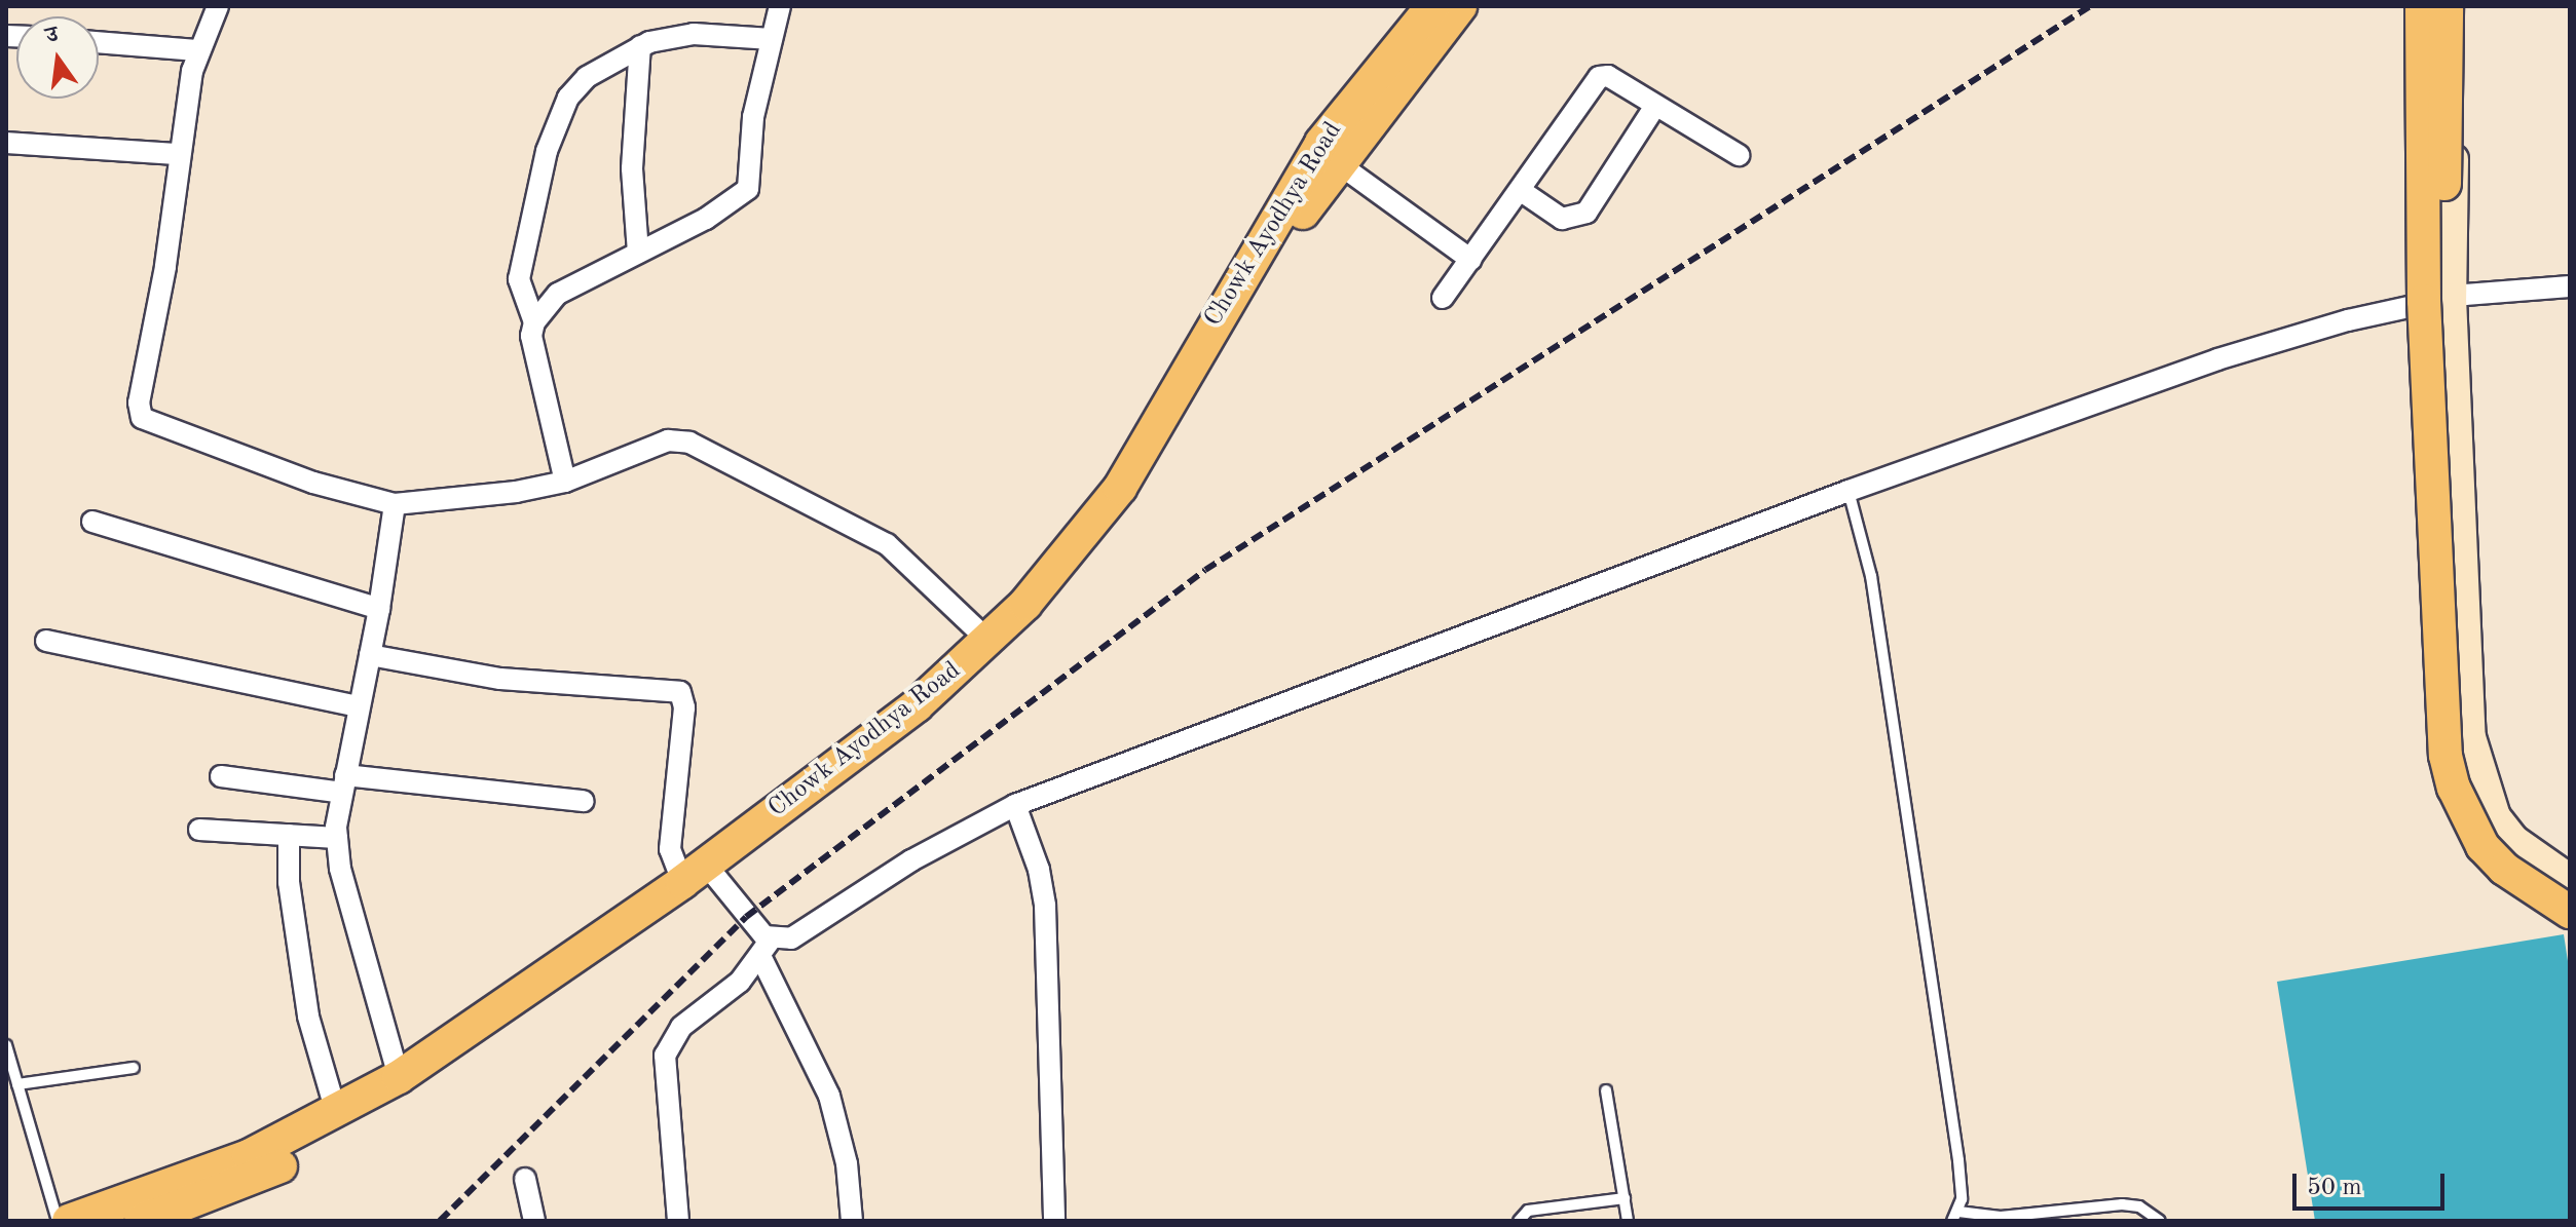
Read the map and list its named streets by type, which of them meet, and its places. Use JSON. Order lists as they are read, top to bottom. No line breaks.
{"streets":{"main road":["Chowk Ayodhya Road"]},"scale_bar":"50 m","north":"top"}
